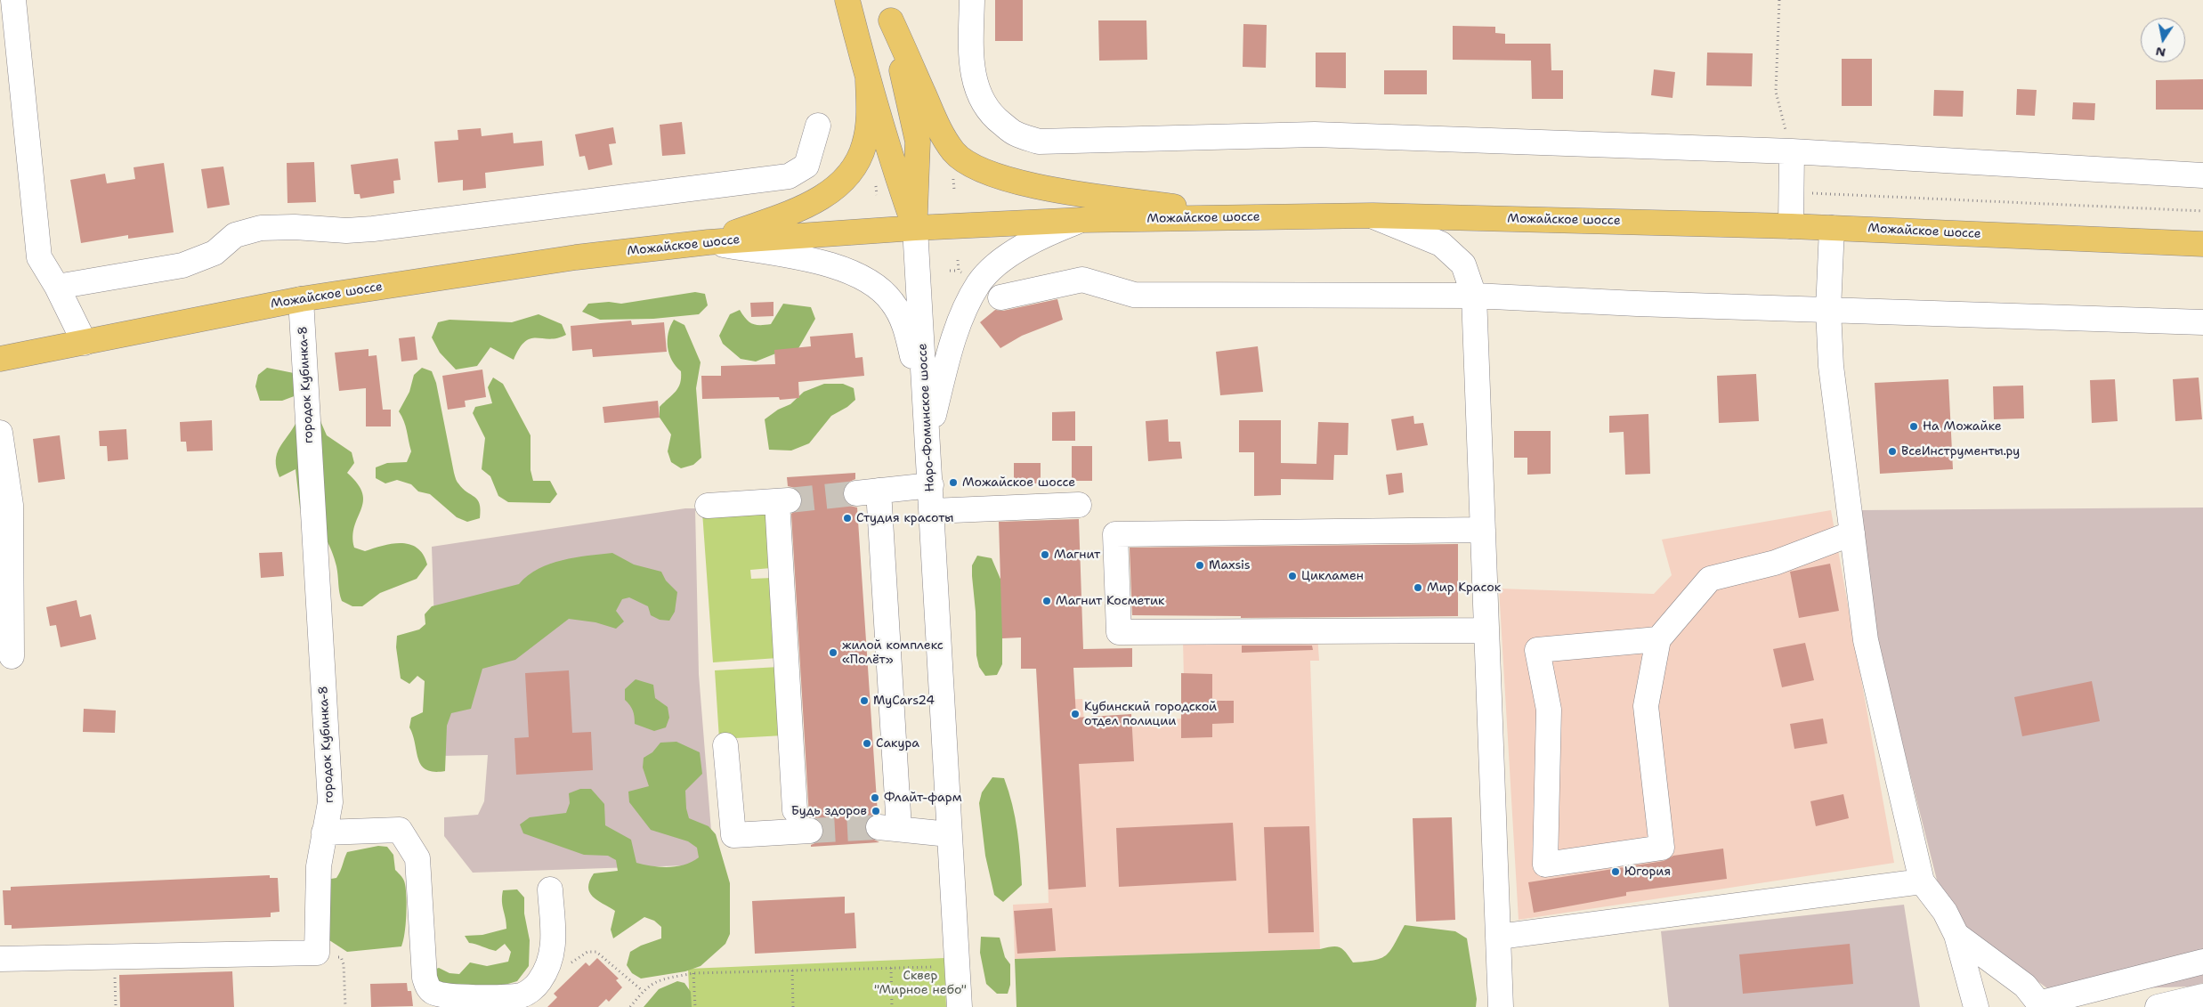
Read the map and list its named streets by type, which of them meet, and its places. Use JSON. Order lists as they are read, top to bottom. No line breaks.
{"streets":{"main road":["Можайское шоссе","Наро-Фоминское шоссе"],"street":["городок Кубинка-8"]},"crossings":[["Можайское шоссе","городок Кубинка-8"],["Можайское шоссе","Наро-Фоминское шоссе"]],"parks":["Сквер \"Мирное небо\""],"places":["На Можайке","ВсеИнструменты.ру","Можайское шоссе","Студия красоты","Магнит","Maxsis","Цикламен","Мир Красок","Магнит Косметик","жилой комплекс «Полёт»","MyCars24","Кубинский городской отдел полиции","Сакура","Флайт-фарм","Будь здоров","Югория"],"north":"bottom"}
